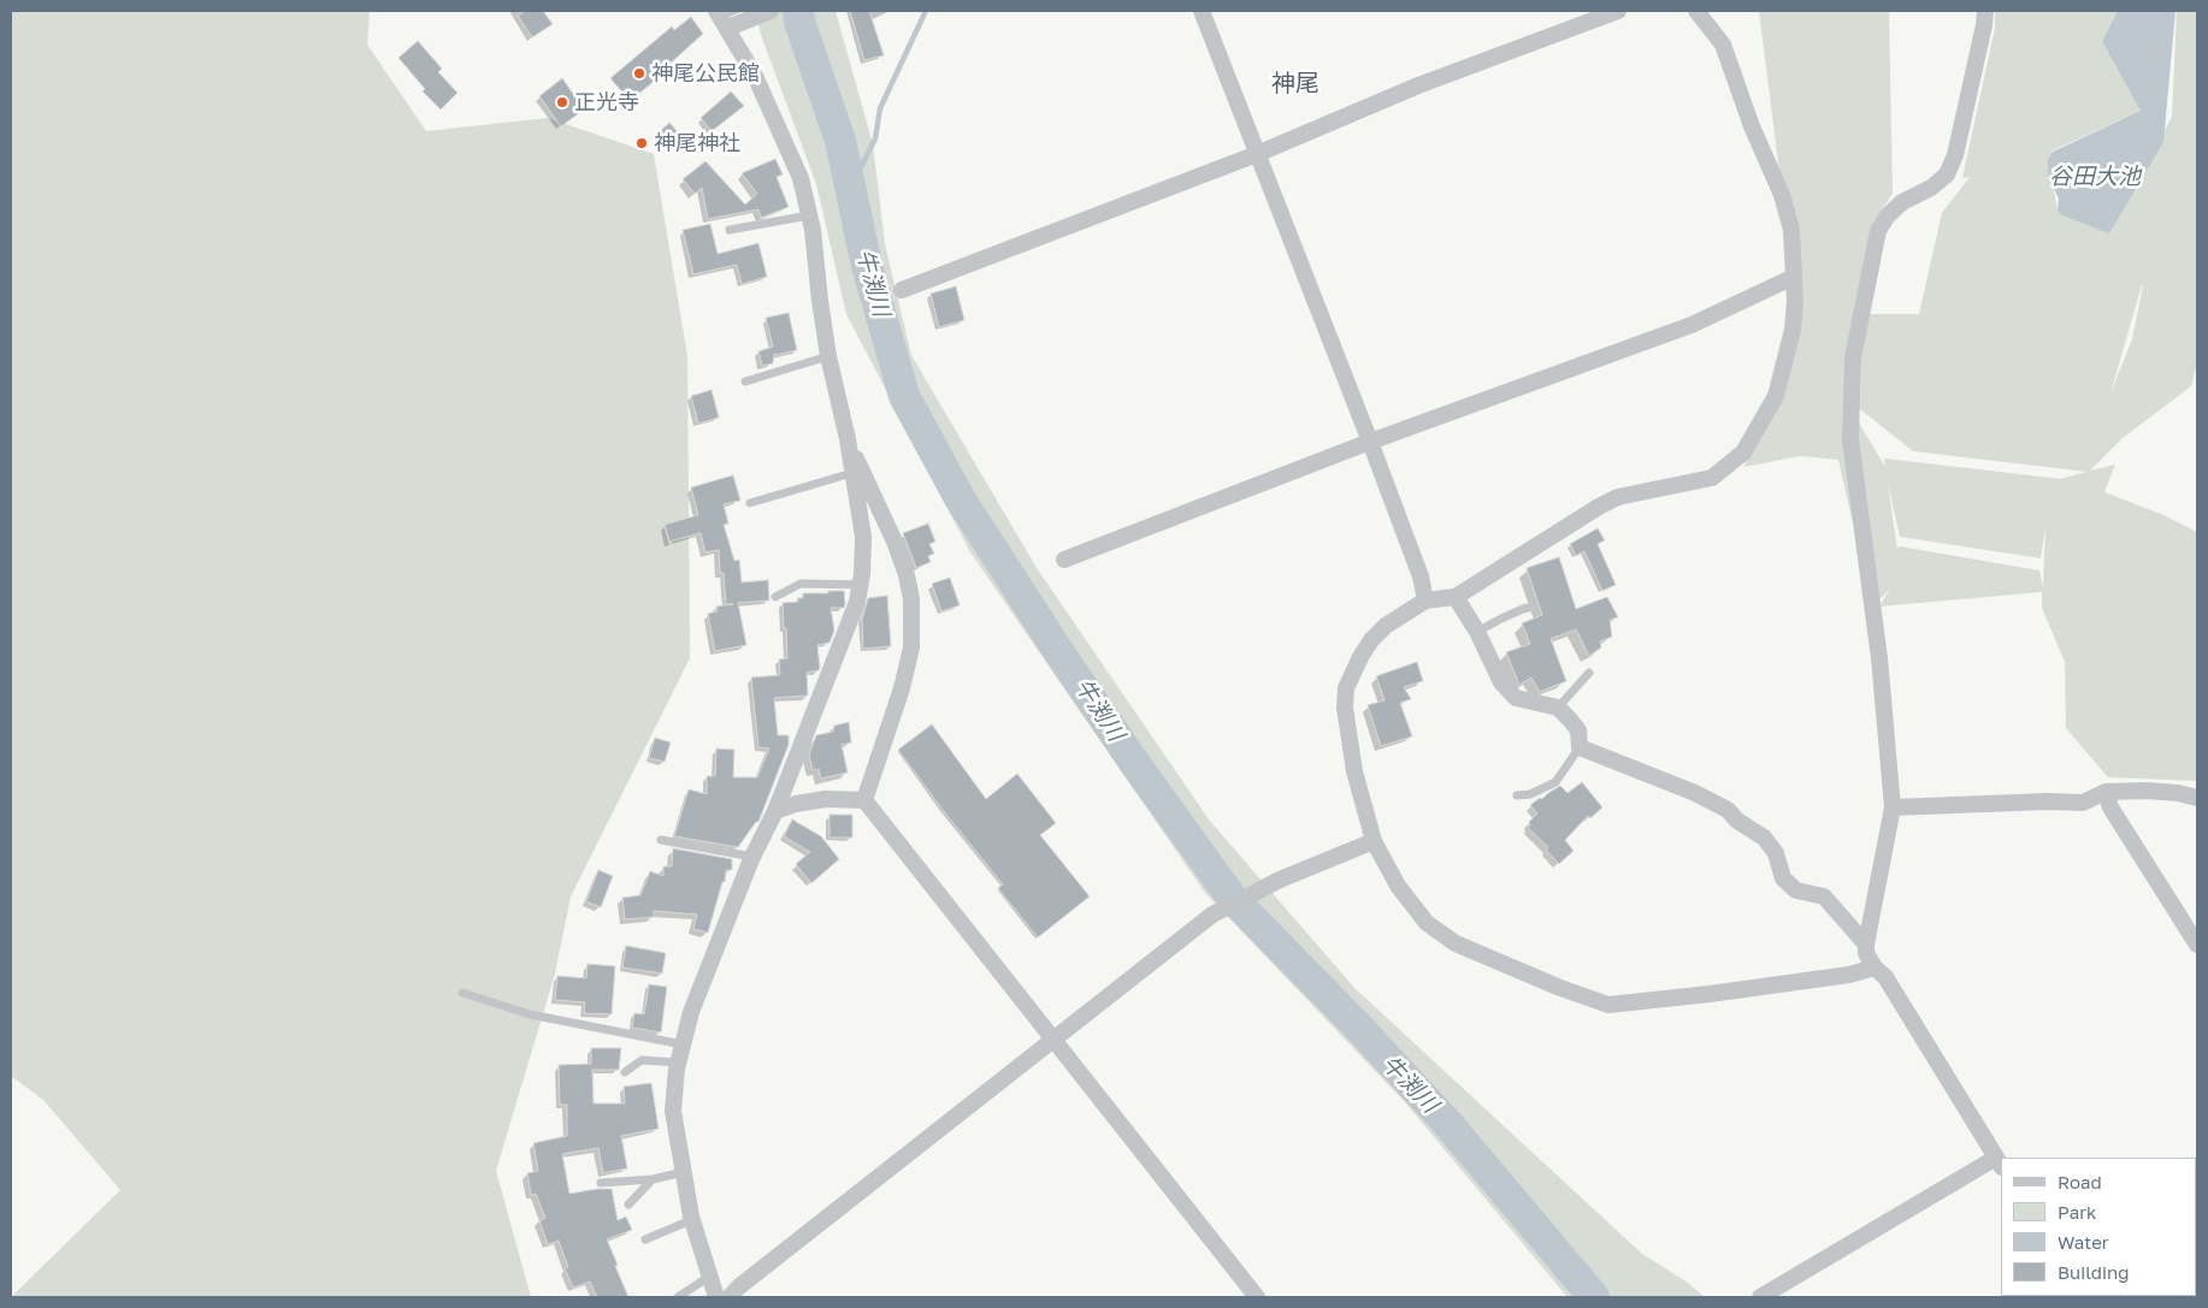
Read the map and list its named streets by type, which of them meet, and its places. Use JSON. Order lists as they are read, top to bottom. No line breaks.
{"districts":["神尾"],"water":["谷田大池","牛渕川"],"places":["神尾公民館","正光寺","神尾神社"],"legend":["Road","Park","Water","Building"]}
